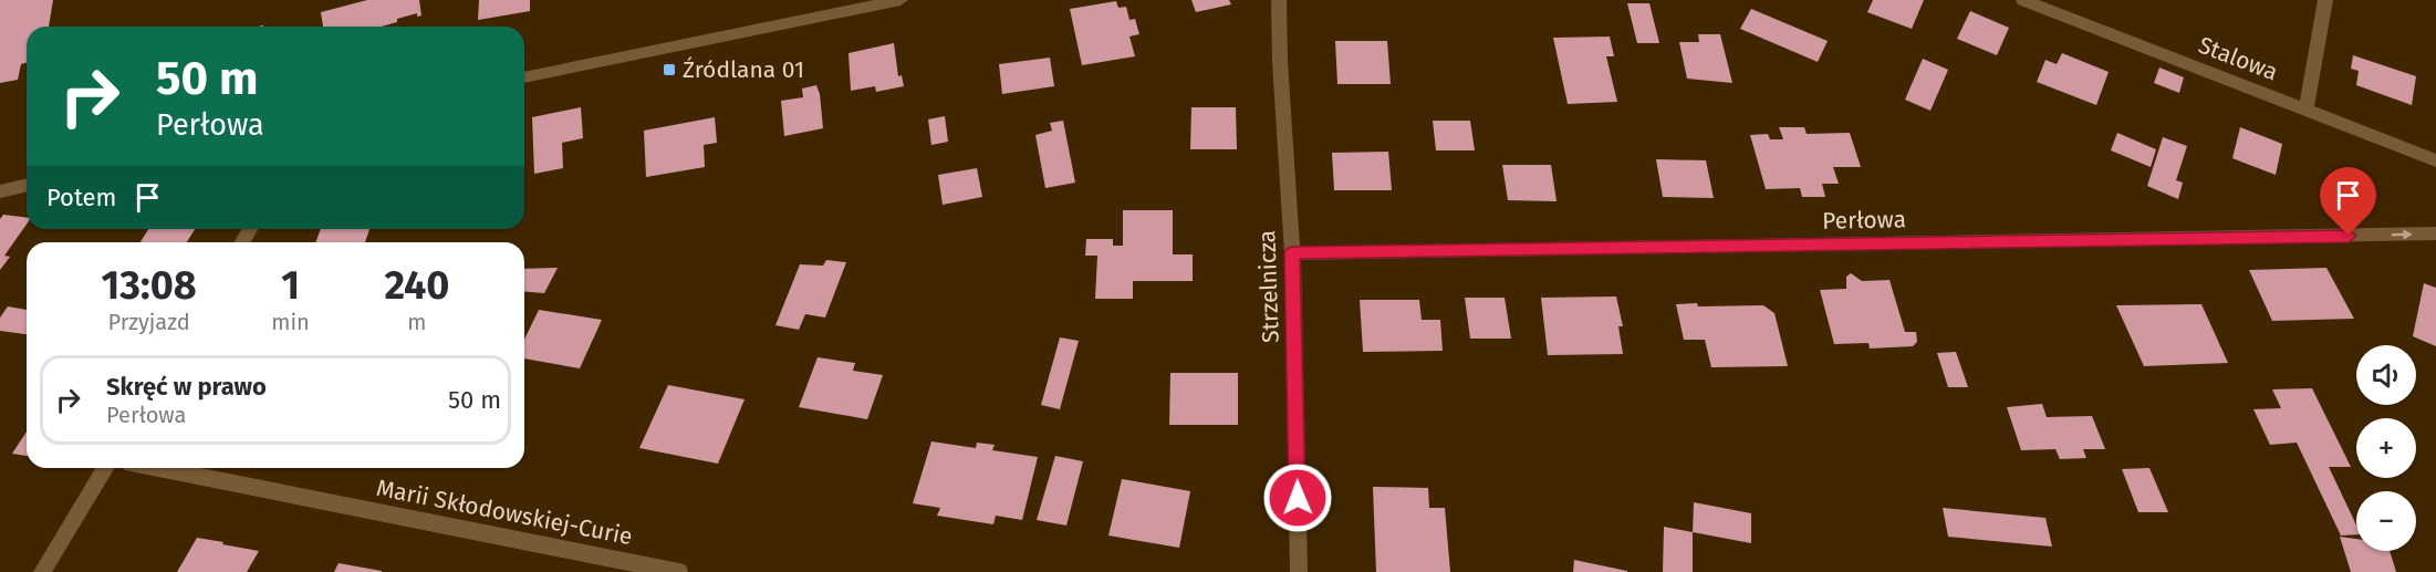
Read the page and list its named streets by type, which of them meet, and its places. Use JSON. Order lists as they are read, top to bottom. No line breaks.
{"streets":{"street":["Stalowa","Perłowa","Strzelnicza","Marii Skłodowskiej-Curie"]},"crossings":[["Perłowa","Strzelnicza"]],"one_way":["Perłowa"],"places":{"transit":["Źródlana 01"]},"page":{"turn":["50 m","Perłowa"],"then":"Potem","eta":["13:08","Przyjazd","1","min","240","m"],"map_buttons":["+","−"],"list":[{"name":"Skręć w prawo","note":"Perłowa","value":"50 m"}]}}
